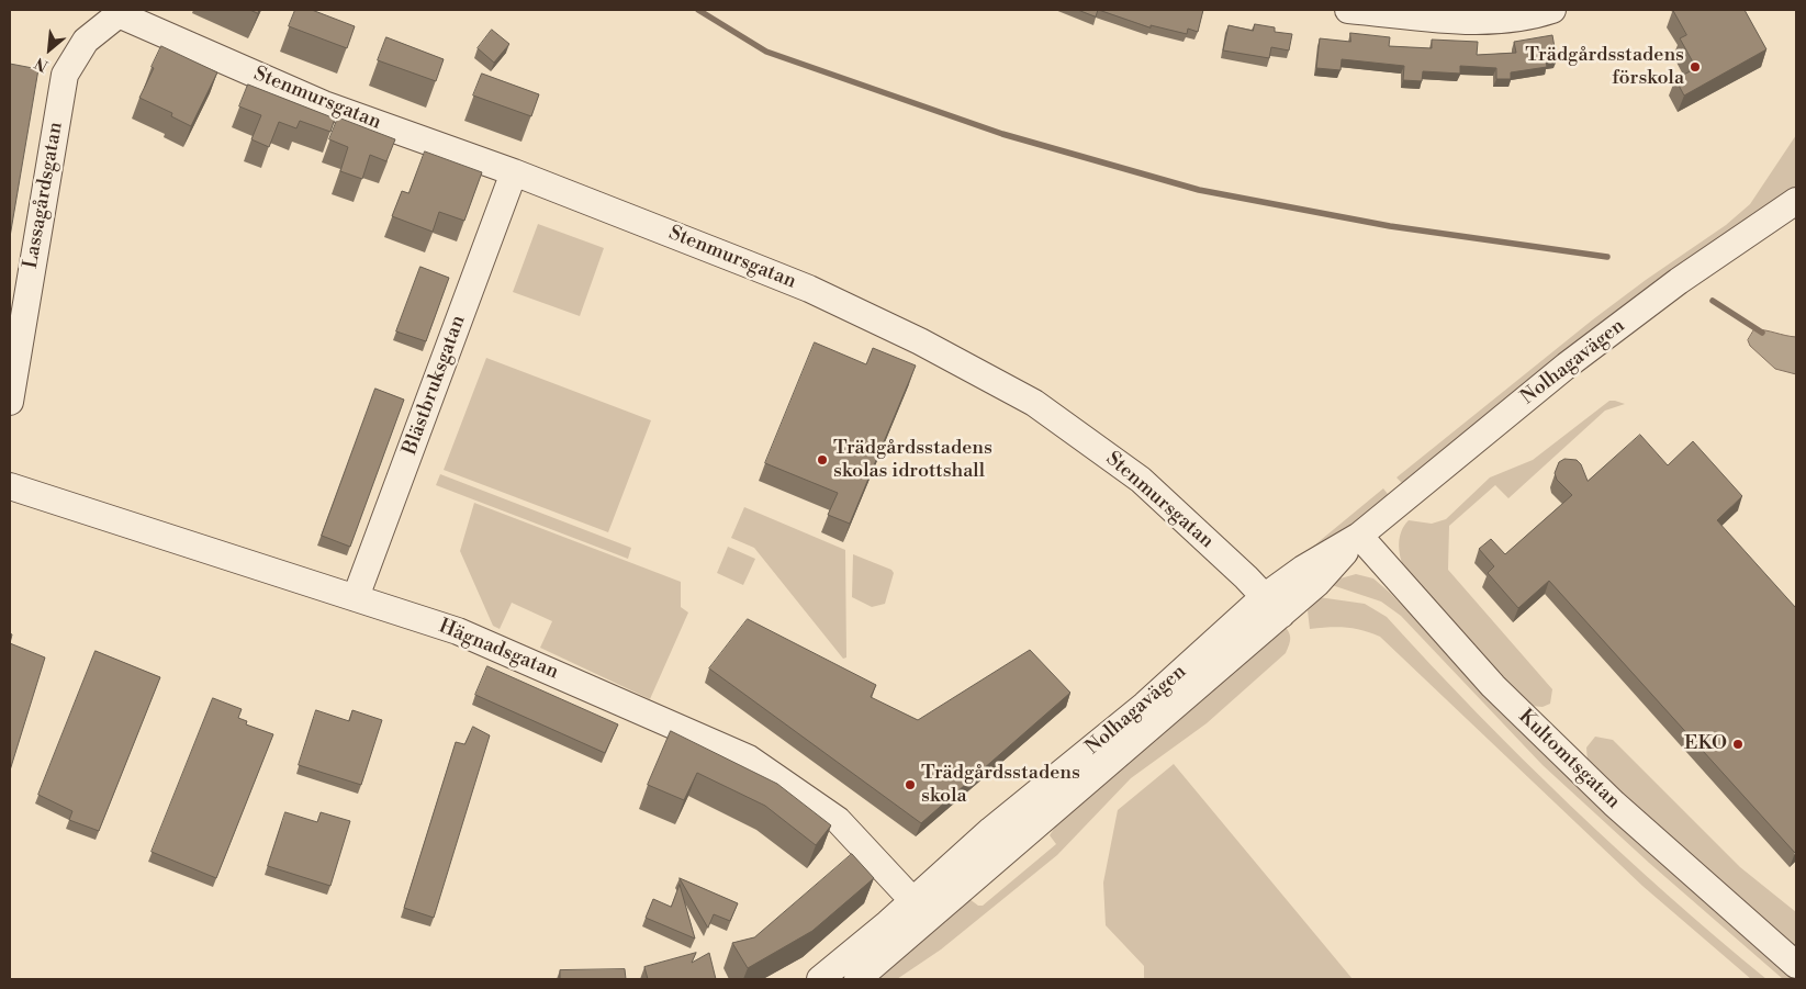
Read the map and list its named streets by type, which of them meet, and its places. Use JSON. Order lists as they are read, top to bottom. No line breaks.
{"streets":{"street":["Stenmursgatan","Lassagårdsgatan","Nolhagavägen","Blästbruksgatan","Hägnadsgatan","Kultomtsgatan"]},"crossings":[["Stenmursgatan","Lassagårdsgatan"],["Stenmursgatan","Nolhagavägen"],["Stenmursgatan","Blästbruksgatan"],["Nolhagavägen","Hägnadsgatan"],["Nolhagavägen","Kultomtsgatan"],["Blästbruksgatan","Hägnadsgatan"]],"places":["Trädgårdsstadens förskola","Trädgårdsstadens skolas idrottshall","EKO","Trädgårdsstadens skola"],"north":"bottom left"}
